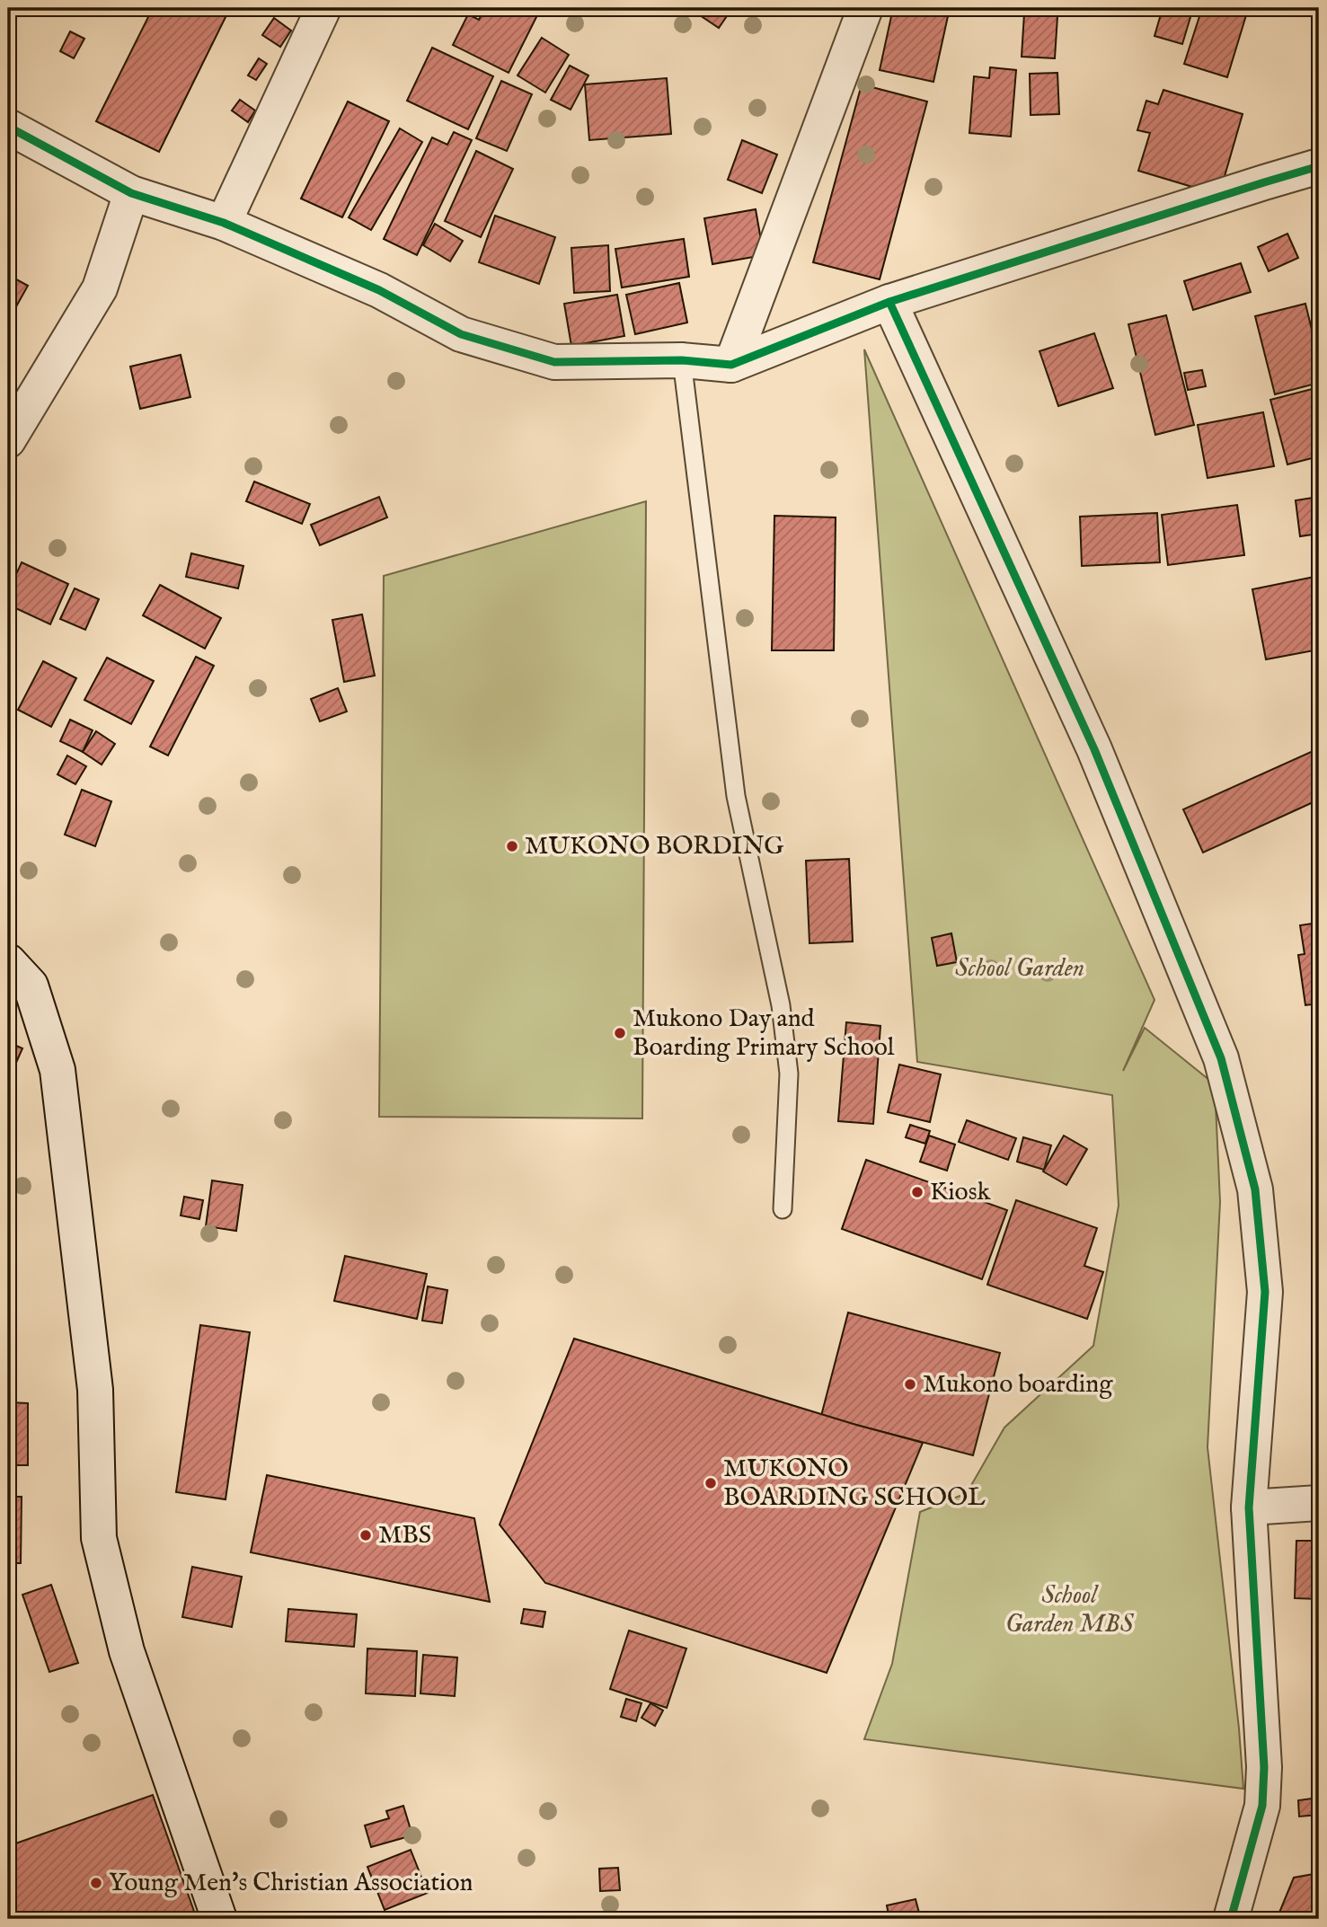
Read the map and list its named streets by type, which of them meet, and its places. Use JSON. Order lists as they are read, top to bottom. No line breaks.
{"parks":["School Garden","School Garden MBS"],"places":["MUKONO BORDING","Mukono Day and Boarding Primary School","Kiosk","Mukono boarding","MUKONO BOARDING SCHOOL","MBS","Young Men's Christian Association"]}
